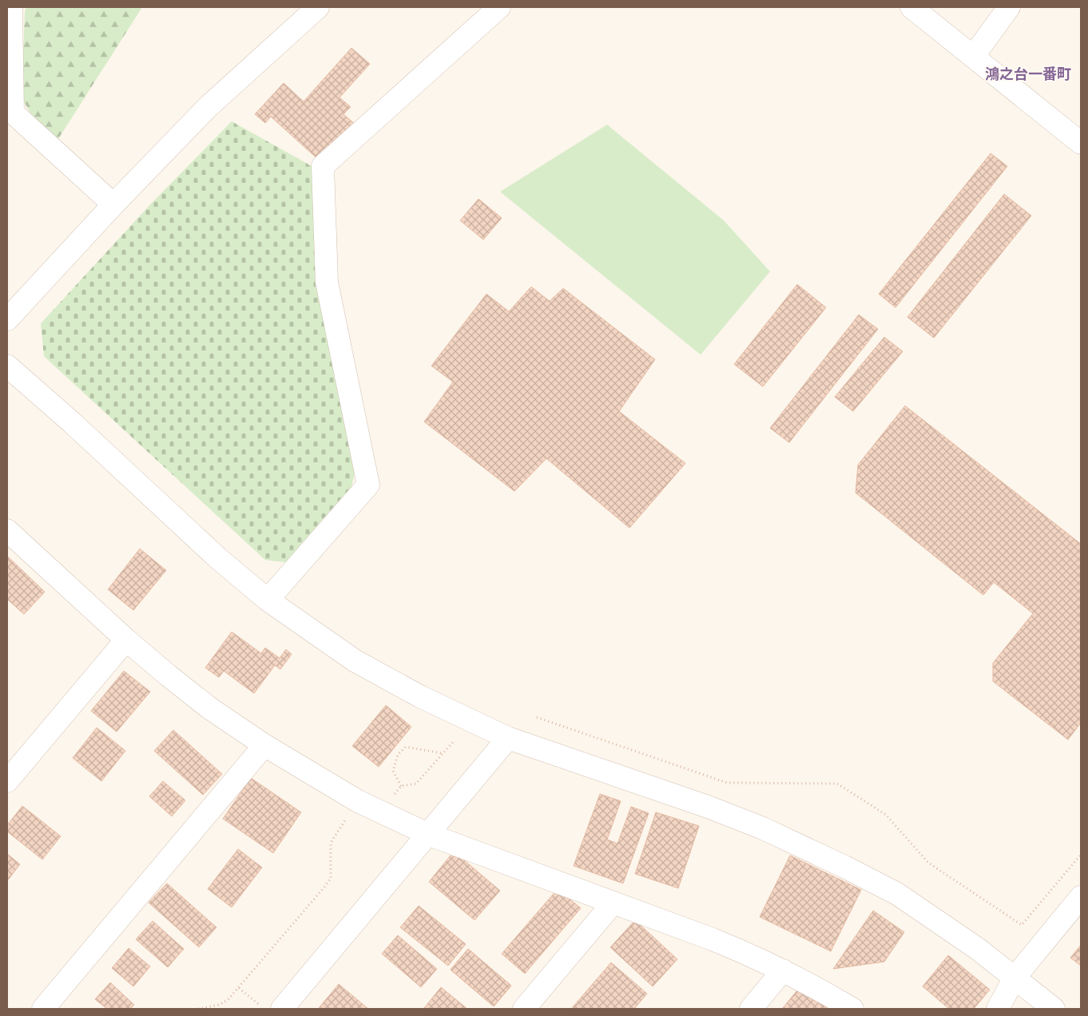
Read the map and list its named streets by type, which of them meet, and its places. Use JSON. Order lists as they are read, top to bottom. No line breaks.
{"districts":["鴻之台一番町"]}
